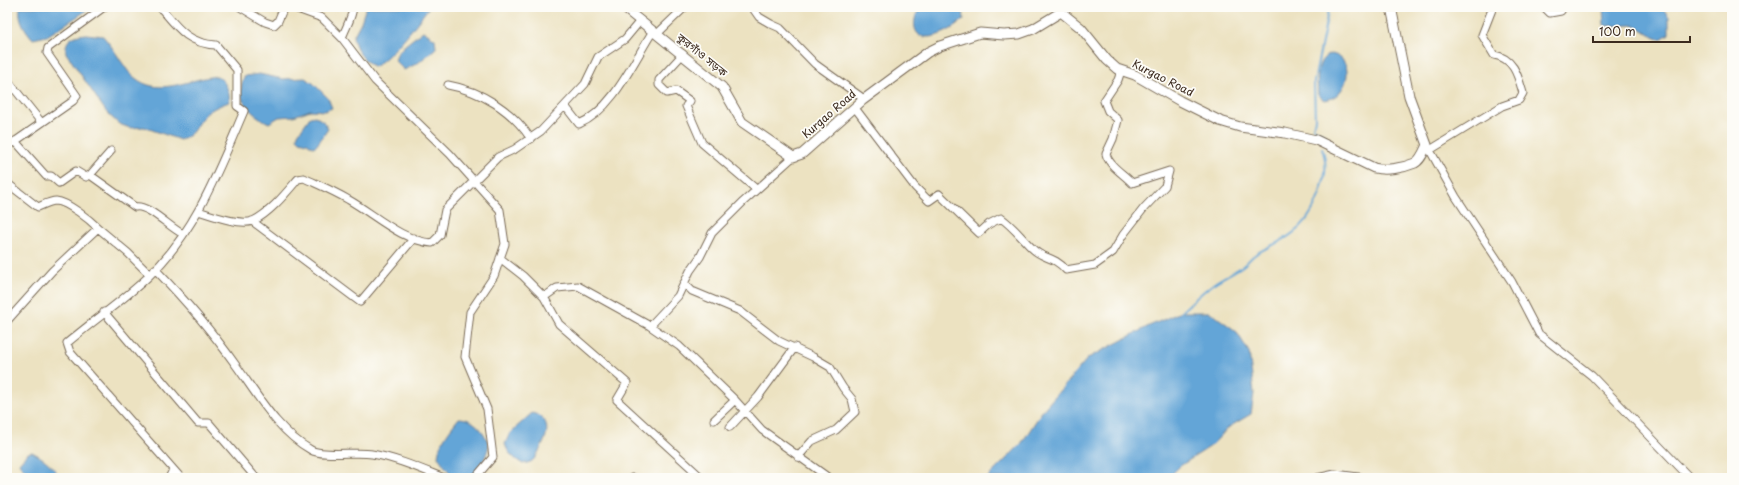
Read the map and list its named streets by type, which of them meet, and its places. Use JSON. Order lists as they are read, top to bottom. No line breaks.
{"streets":{"street":["কুরগাঁও সড়ক","Kurgao Road"]},"crossings":[["কুরগাঁও সড়ক","Kurgao Road"]],"scale_bar":"100 m"}
